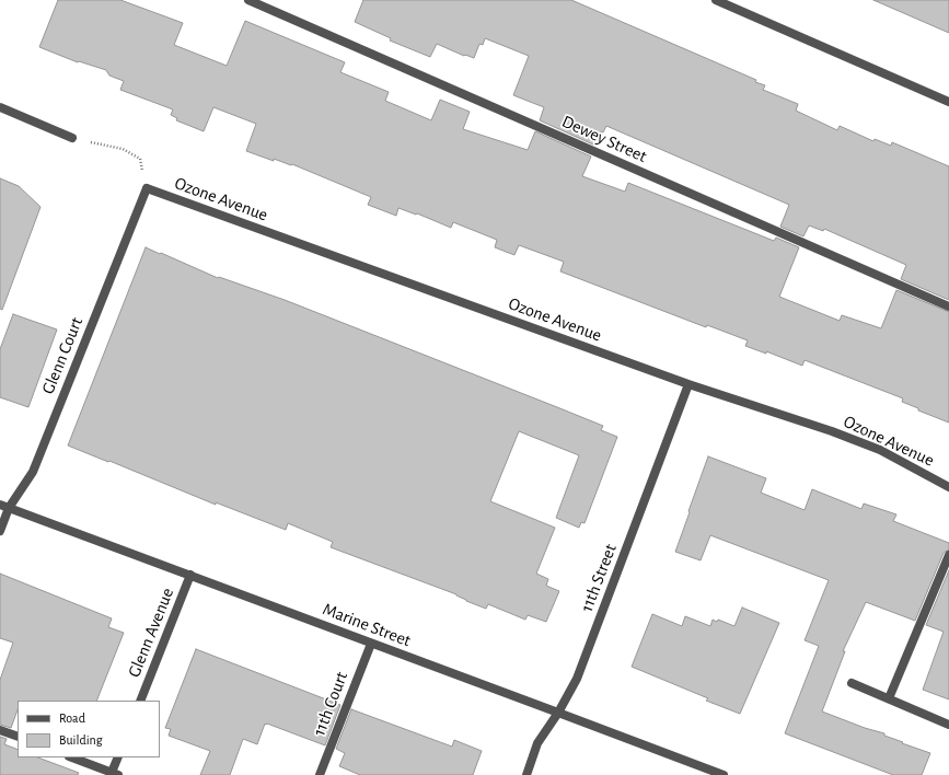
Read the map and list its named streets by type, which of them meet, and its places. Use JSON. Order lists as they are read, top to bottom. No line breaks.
{"streets":{"street":["Dewey Street","Ozone Avenue","Glenn Court","11th Street","Marine Street","Glenn Avenue","11th Court"]},"crossings":[["Ozone Avenue","Glenn Court"],["Ozone Avenue","11th Street"],["Glenn Court","Marine Street"],["11th Street","Marine Street"],["Marine Street","Glenn Avenue"],["Marine Street","11th Court"]],"legend":["Road","Building"]}
